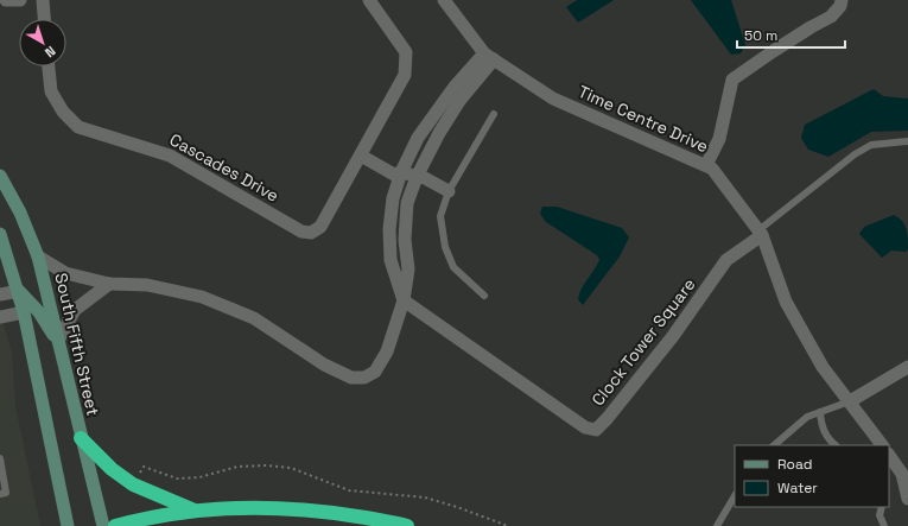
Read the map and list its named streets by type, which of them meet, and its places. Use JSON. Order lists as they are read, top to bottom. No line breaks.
{"streets":{"main road":["South Fifth Street"],"street":["Time Centre Drive","Cascades Drive","Clock Tower Square"]},"crossings":[["Time Centre Drive","Clock Tower Square"]],"legend":["Road","Water"],"scale_bar":"50 m","north":"bottom right"}
